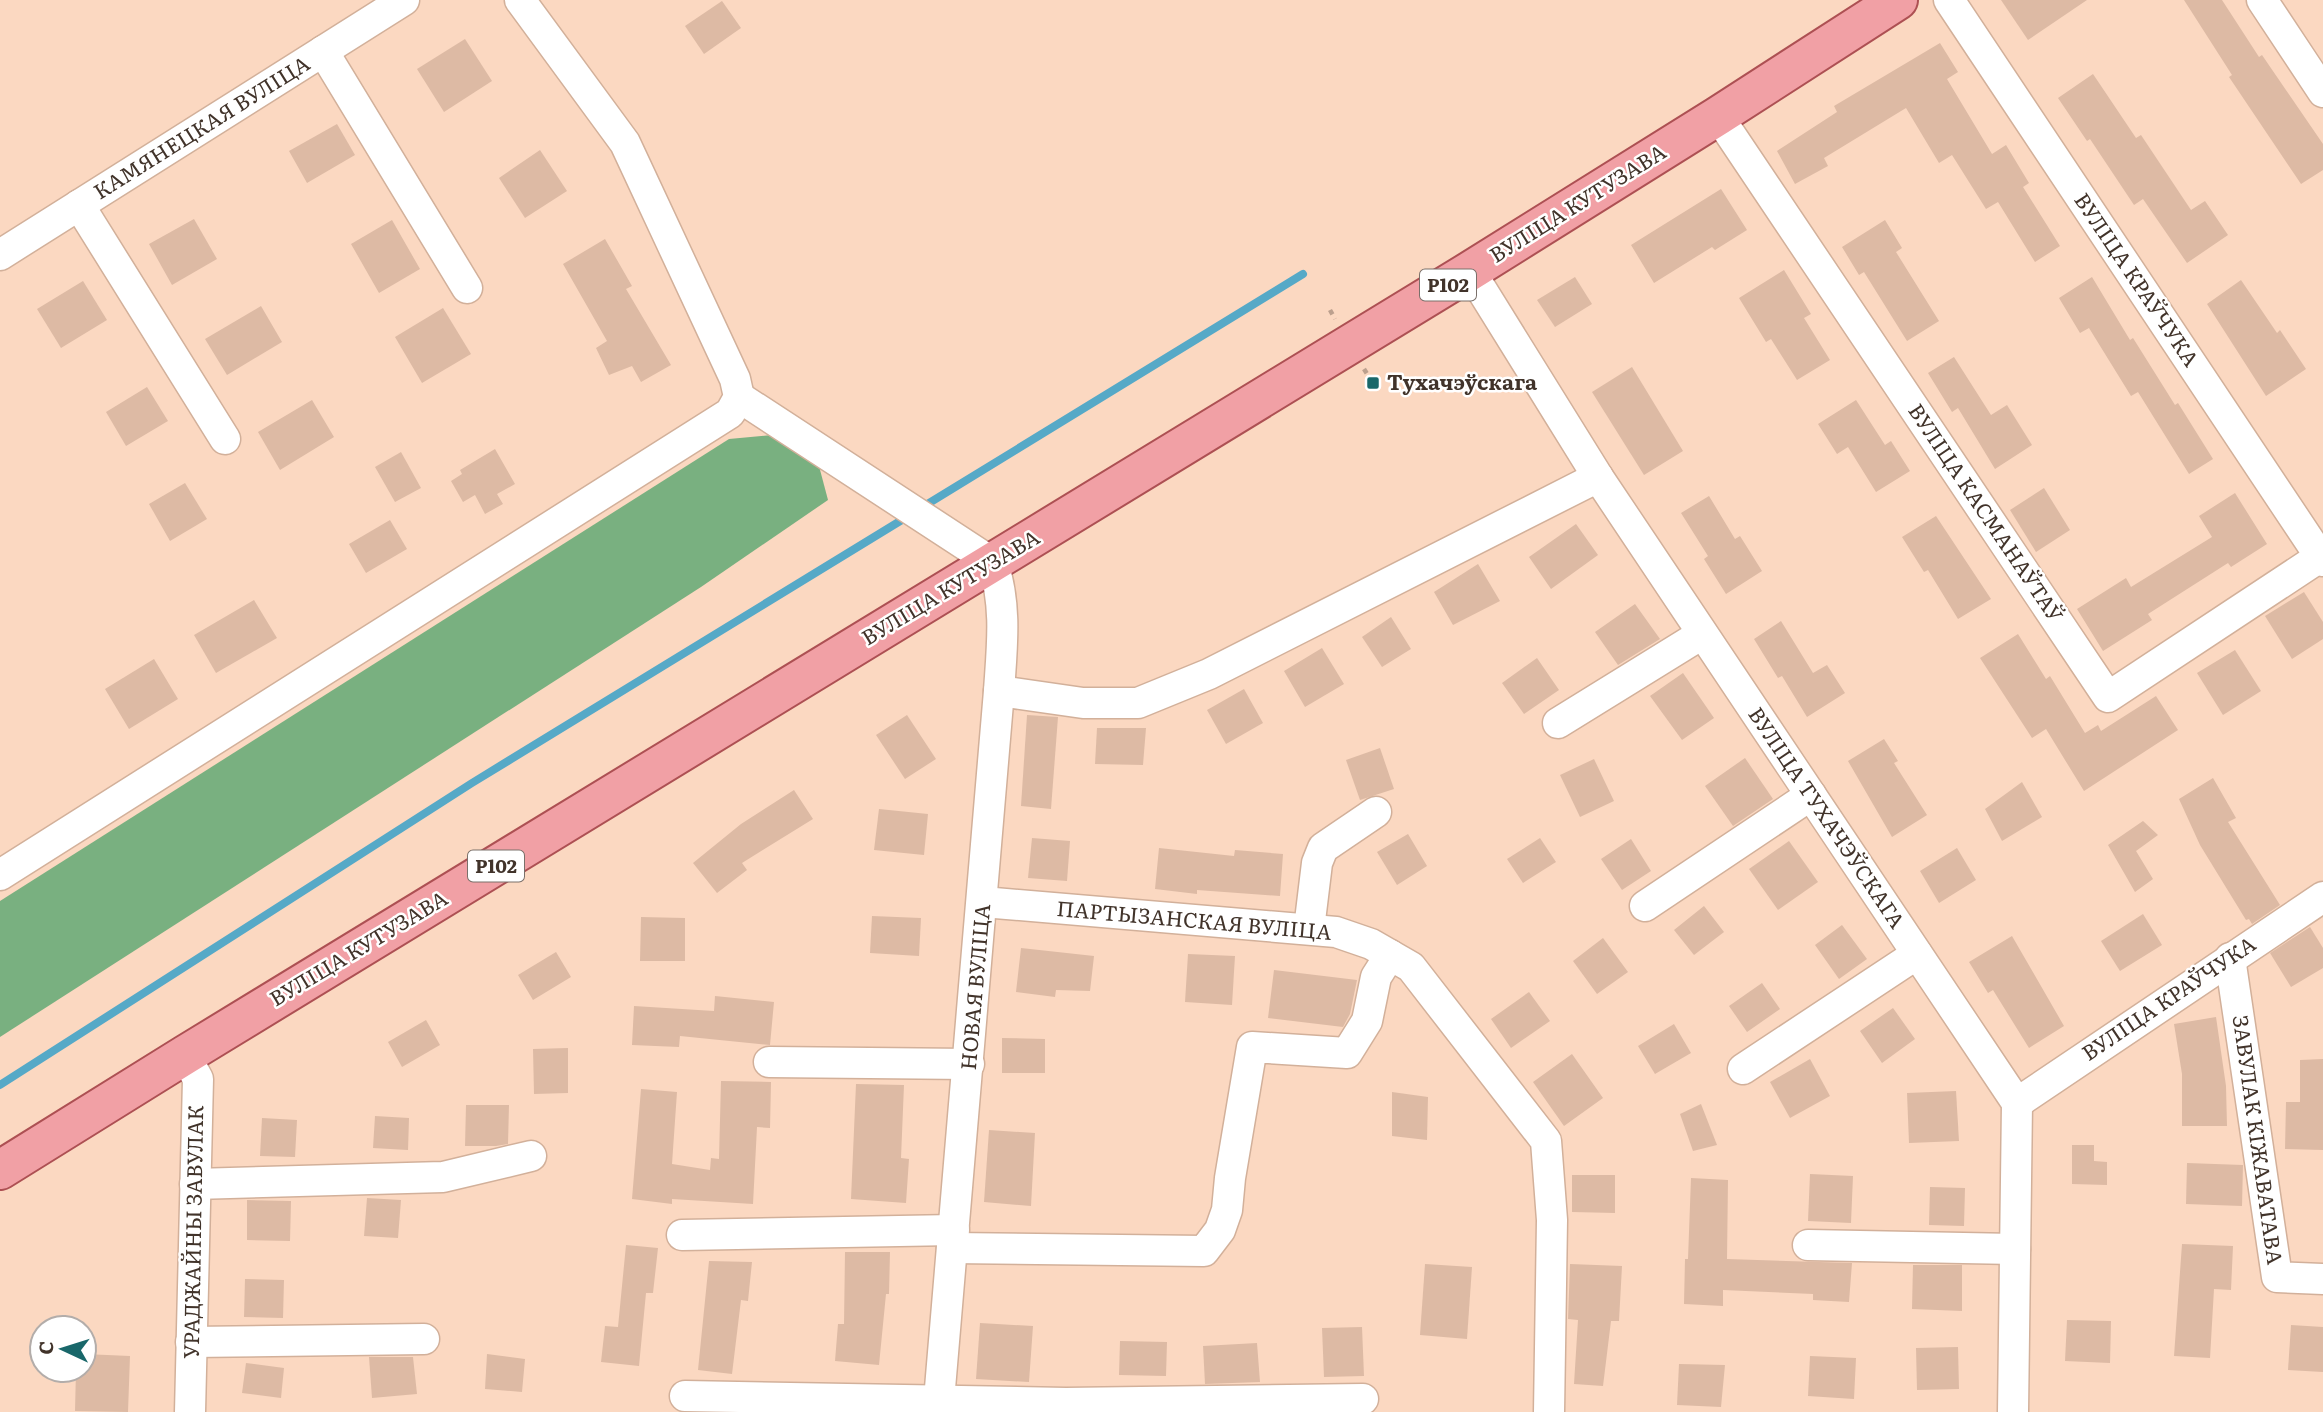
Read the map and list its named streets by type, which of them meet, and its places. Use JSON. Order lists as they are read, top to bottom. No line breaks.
{"streets":{"main road":["ВУЛІЦА КУТУЗАВА","Р102"],"street":["КАМЯНЕЦКАЯ ВУЛІЦА","ВУЛІЦА КРАЎЧУКА","ВУЛІЦА КАСМАНАЎТАЎ","ВУЛІЦА ТУХАЧЭЎСКАГА","ПАРТЫЗАНСКАЯ ВУЛІЦА","НОВАЯ ВУЛІЦА","ЗАВУЛАК КІЖАВАТАВА","УРАДЖАЙНЫ ЗАВУЛАК"]},"crossings":[["ВУЛІЦА КУТУЗАВА","ВУЛІЦА КАСМАНАЎТАЎ"],["ВУЛІЦА КУТУЗАВА","ВУЛІЦА ТУХАЧЭЎСКАГА"],["ВУЛІЦА КУТУЗАВА","НОВАЯ ВУЛІЦА"],["ВУЛІЦА КУТУЗАВА","УРАДЖАЙНЫ ЗАВУЛАК"],["ВУЛІЦА КРАЎЧУКА","ВУЛІЦА КАСМАНАЎТАЎ"],["ВУЛІЦА КРАЎЧУКА","ВУЛІЦА ТУХАЧЭЎСКАГА"],["ВУЛІЦА КРАЎЧУКА","ЗАВУЛАК КІЖАВАТАВА"],["ПАРТЫЗАНСКАЯ ВУЛІЦА","НОВАЯ ВУЛІЦА"]],"places":{"transit":["Тухачэўскага"]},"north":"left"}
